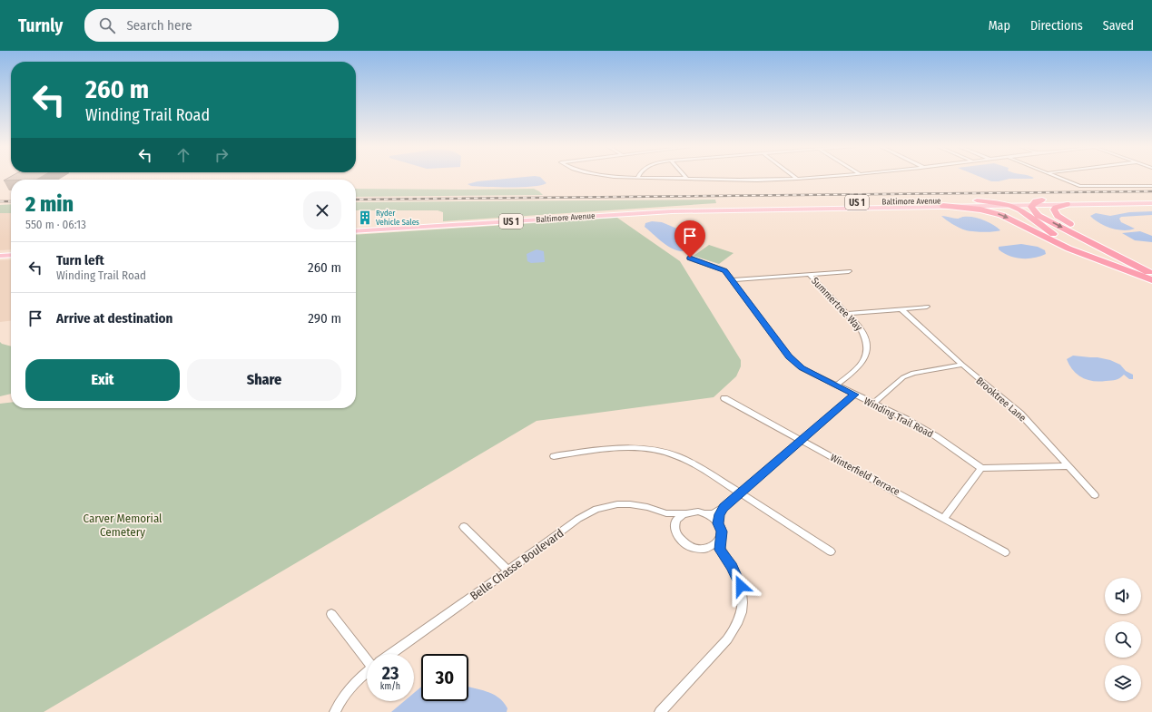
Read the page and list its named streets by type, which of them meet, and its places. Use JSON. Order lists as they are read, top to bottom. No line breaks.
{"streets":{"main road":["Baltimore Avenue","US 1"],"street":["Summertree Way","Brooktree Lane","Winding Trail Road","Winterfield Terrace","Belle Chasse Boulevard"]},"crossings":[["Summertree Way","Winding Trail Road"],["Winding Trail Road","Belle Chasse Boulevard"],["Winterfield Terrace","Belle Chasse Boulevard"]],"parks":["Carver Memorial Cemetery"],"places":{"building":["Ryder Vehicle Sales"]},"page":{"header":"Turnly","search":"Search here","nav":["Map","Directions","Saved"],"turn":["260 m","Winding Trail Road"],"heading":["2 min","550 m · 06:13"],"list":[{"name":"Turn left","note":"Winding Trail Road","value":"260 m"},{"name":"Arrive at destination","value":"290 m"}],"buttons":["Exit","Share"],"speed":"23 km/h","limit":"30"}}
